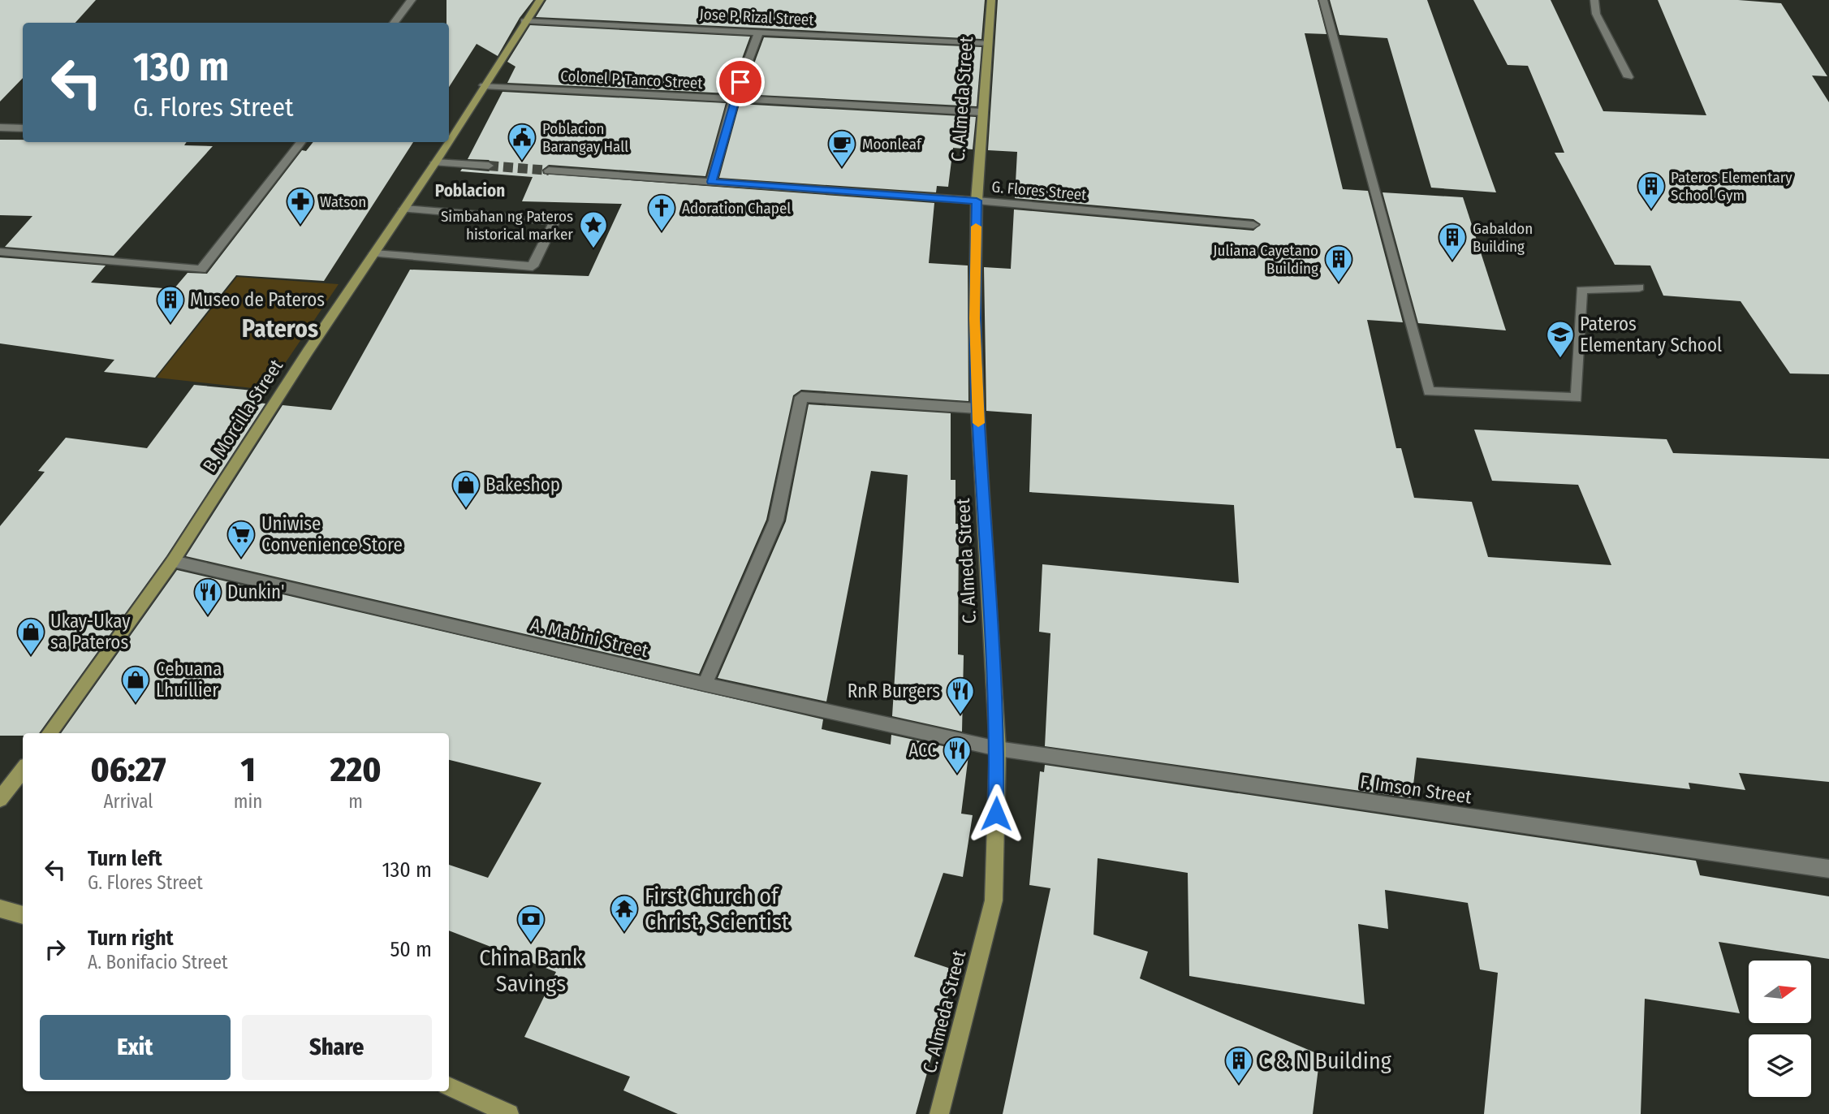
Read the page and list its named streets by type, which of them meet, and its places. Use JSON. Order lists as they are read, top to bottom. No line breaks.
{"streets":{"main road":["C. Almeda Street","B. Morcilla Street"],"street":["Jose P. Rizal Street","Colonel P. Tanco Street","G. Flores Street","A. Mabini Street","F. Imson Street"]},"crossings":[["Jose P. Rizal Street","C. Almeda Street"],["Jose P. Rizal Street","B. Morcilla Street"],["Colonel P. Tanco Street","C. Almeda Street"],["Colonel P. Tanco Street","B. Morcilla Street"],["C. Almeda Street","G. Flores Street"],["C. Almeda Street","A. Mabini Street"],["C. Almeda Street","F. Imson Street"],["B. Morcilla Street","A. Mabini Street"],["A. Mabini Street","F. Imson Street"]],"districts":["Poblacion","Pateros"],"places":{"public building":["Poblacion Barangay Hall"],"cafe":["Moonleaf"],"building":["Pateros Elementary School Gym","Gabaldon Building","Juliana Cayetano Building","Museo de Pateros","C & N Building"],"pharmacy":["Watson"],"church":["Adoration Chapel"],"place":["Simbahan ng Pateros historical marker"],"school or university":["Pateros Elementary School"],"shop":["Bakeshop","Ukay-Ukay sa Pateros","Cebuana Lhuillier"],"supermarket":["Uniwise Convenience Store"],"restaurant":["Dunkin'","RnR Burgers","ACC"],"temple":["First Church of Christ, Scientist"],"bank":["China Bank Savings"]},"north":"right","page":{"turn":["130 m","G. Flores Street"],"eta":["06:27","Arrival","1","min","220","m"],"list":[{"name":"Turn left","note":"G. Flores Street","value":"130 m"},{"name":"Turn right","note":"A. Bonifacio Street","value":"50 m"}],"buttons":["Exit","Share"]}}
